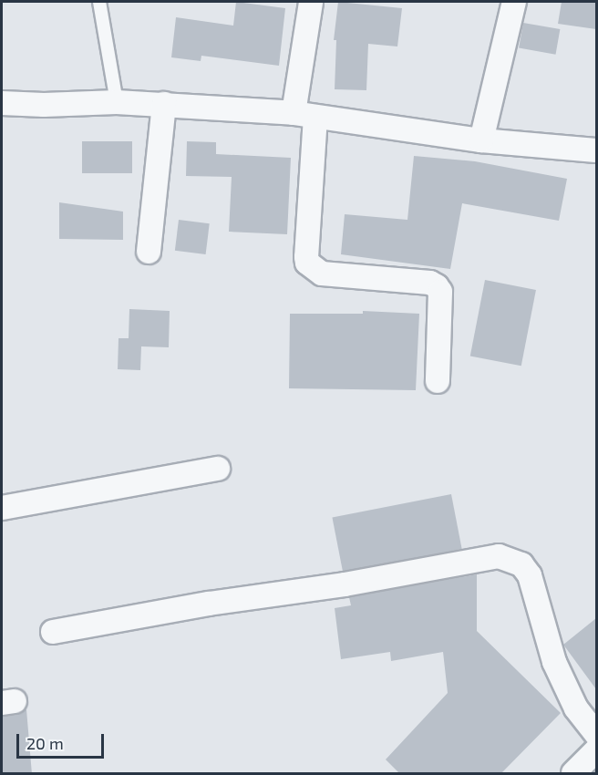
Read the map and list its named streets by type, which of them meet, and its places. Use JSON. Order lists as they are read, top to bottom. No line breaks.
{"scale_bar":"20 m"}
